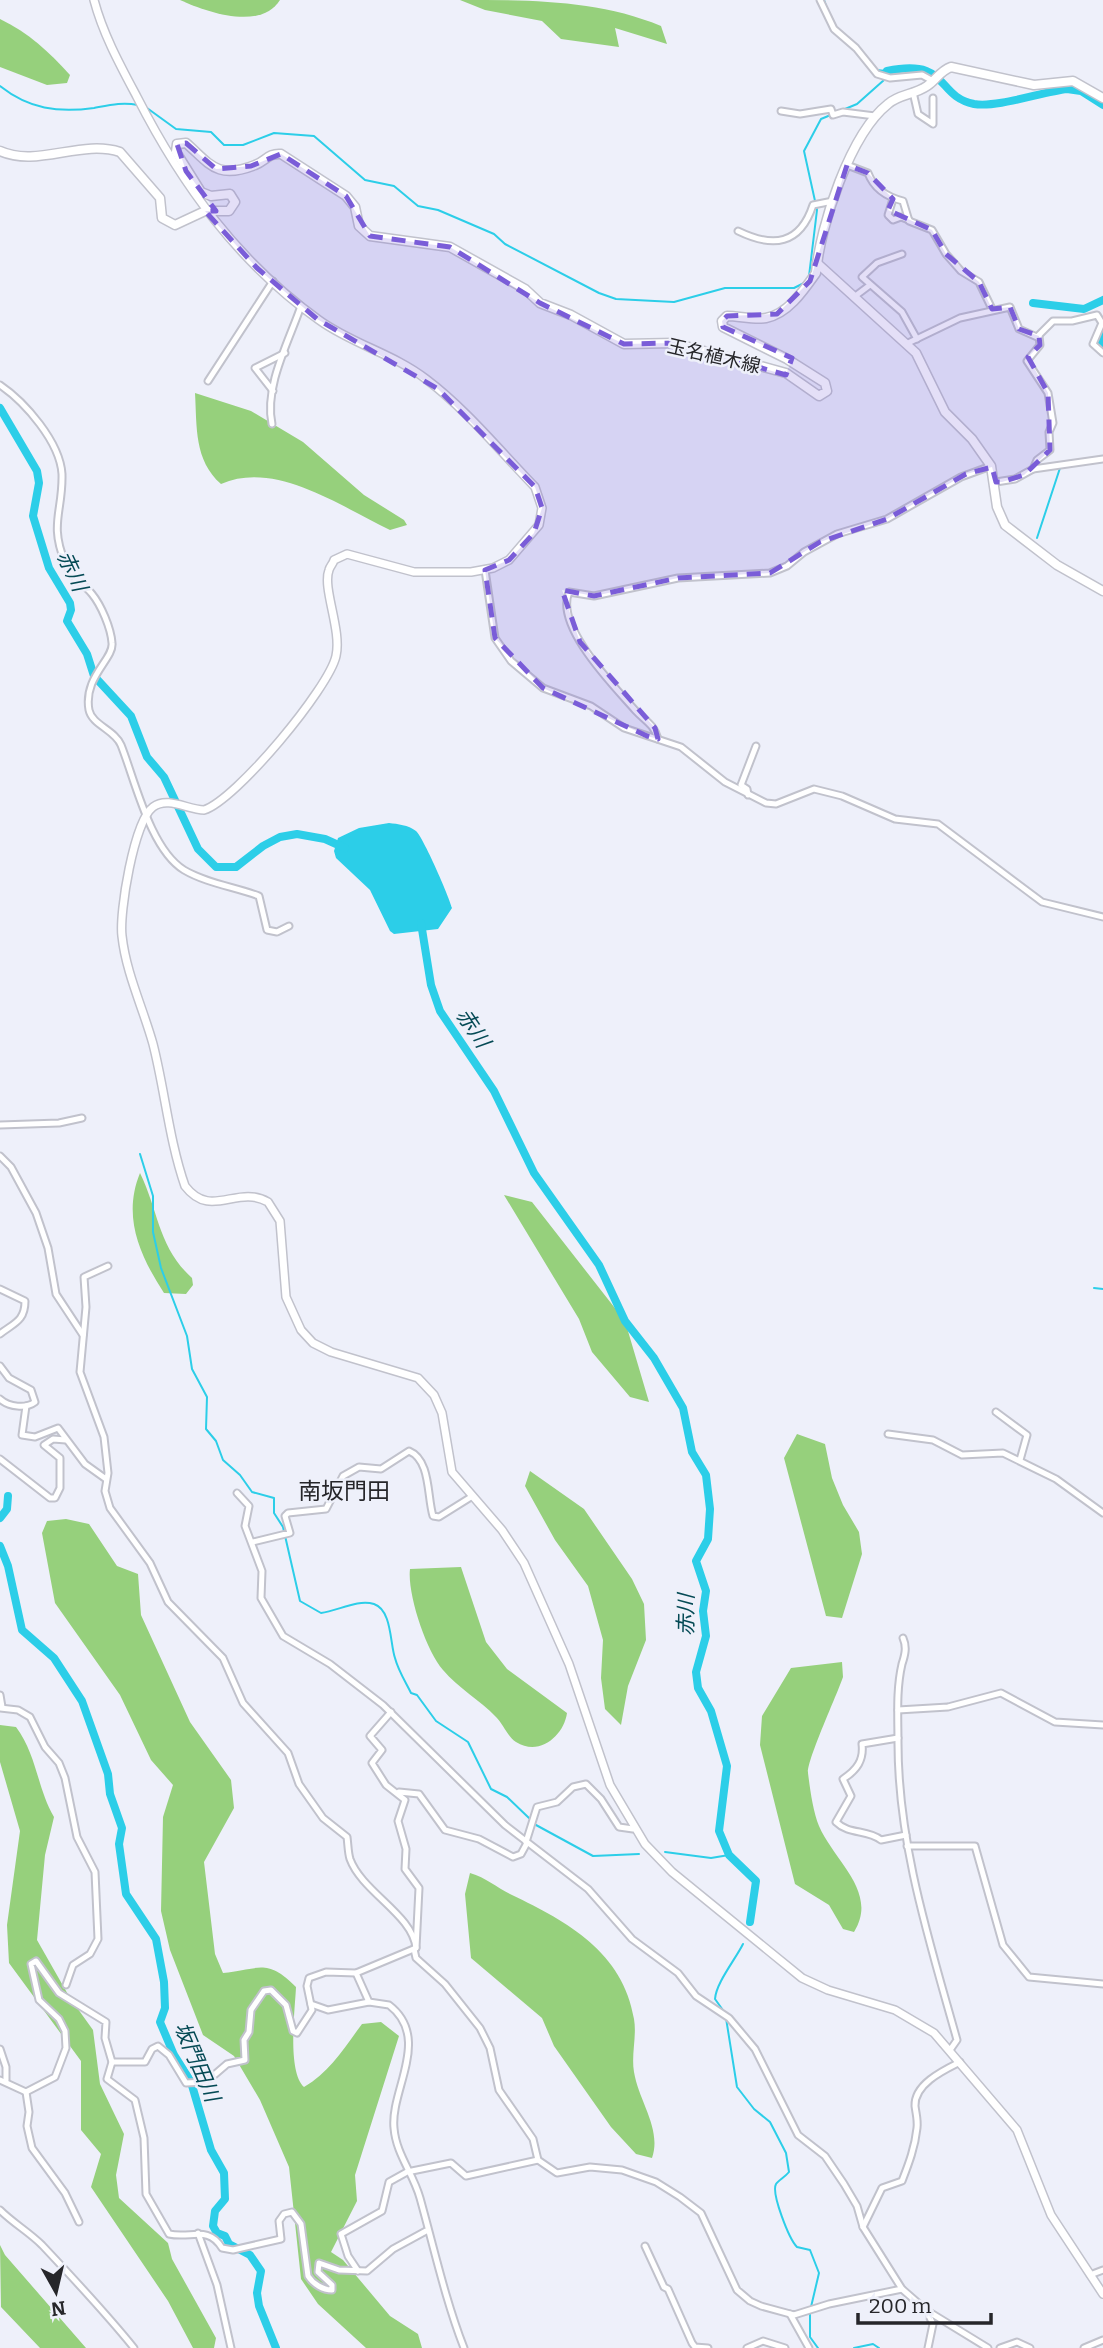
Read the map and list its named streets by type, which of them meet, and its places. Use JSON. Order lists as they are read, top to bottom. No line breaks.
{"streets":{"main road":["玉名植木線"]},"districts":["南坂門田"],"water":["赤川","坂門田川"],"scale_bar":"200 m","north":"bottom"}
